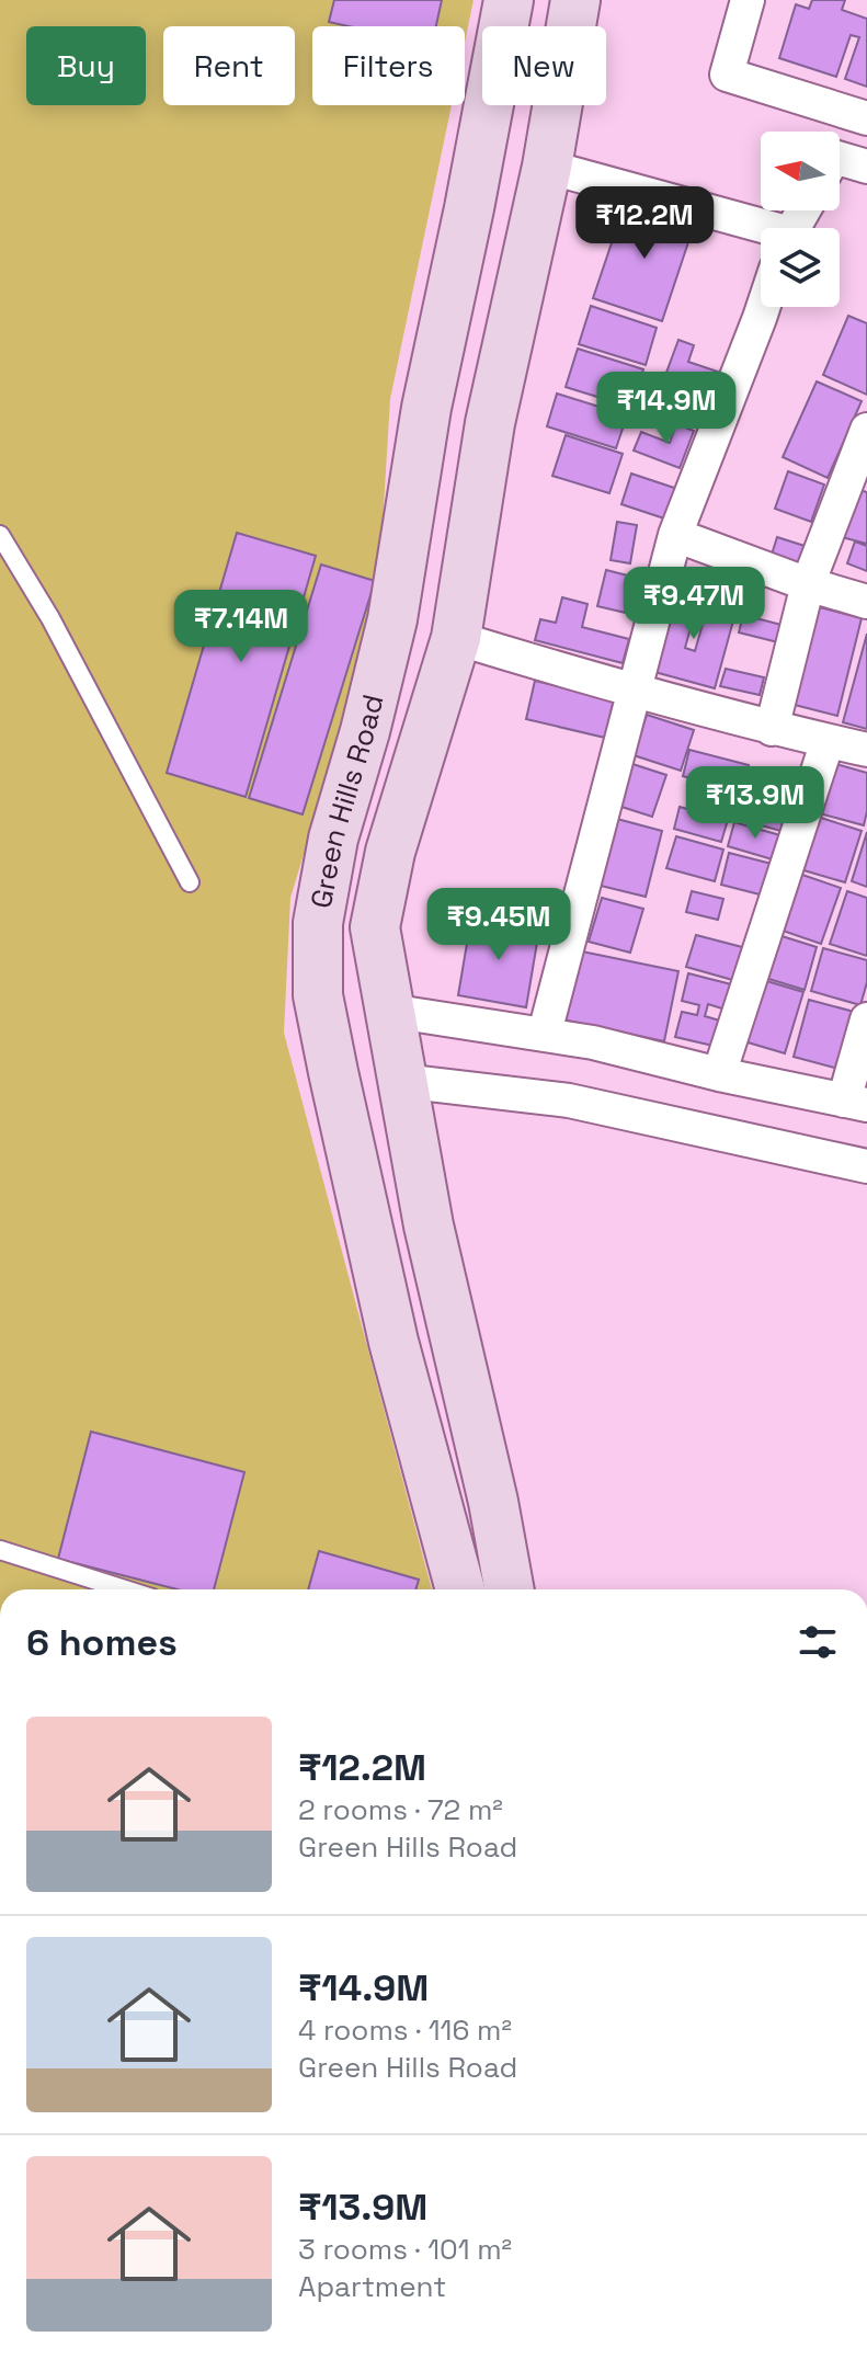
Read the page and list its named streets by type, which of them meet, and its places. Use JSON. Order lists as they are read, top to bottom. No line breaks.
{"streets":{"street":["Green Hills Road"]},"north":"left","page":{"chip":["Buy","Rent","Filters","New"],"price":["₹12.2M","₹14.9M","₹9.47M","₹7.14M","₹13.9M","₹9.45M"],"heading":"6 homes","list":[{"name":"₹12.2M","note":"2 rooms · 72 m² · Green Hills Road"},{"name":"₹14.9M","note":"4 rooms · 116 m² · Green Hills Road"},{"name":"₹13.9M","note":"3 rooms · 101 m² · Apartment"}]}}
